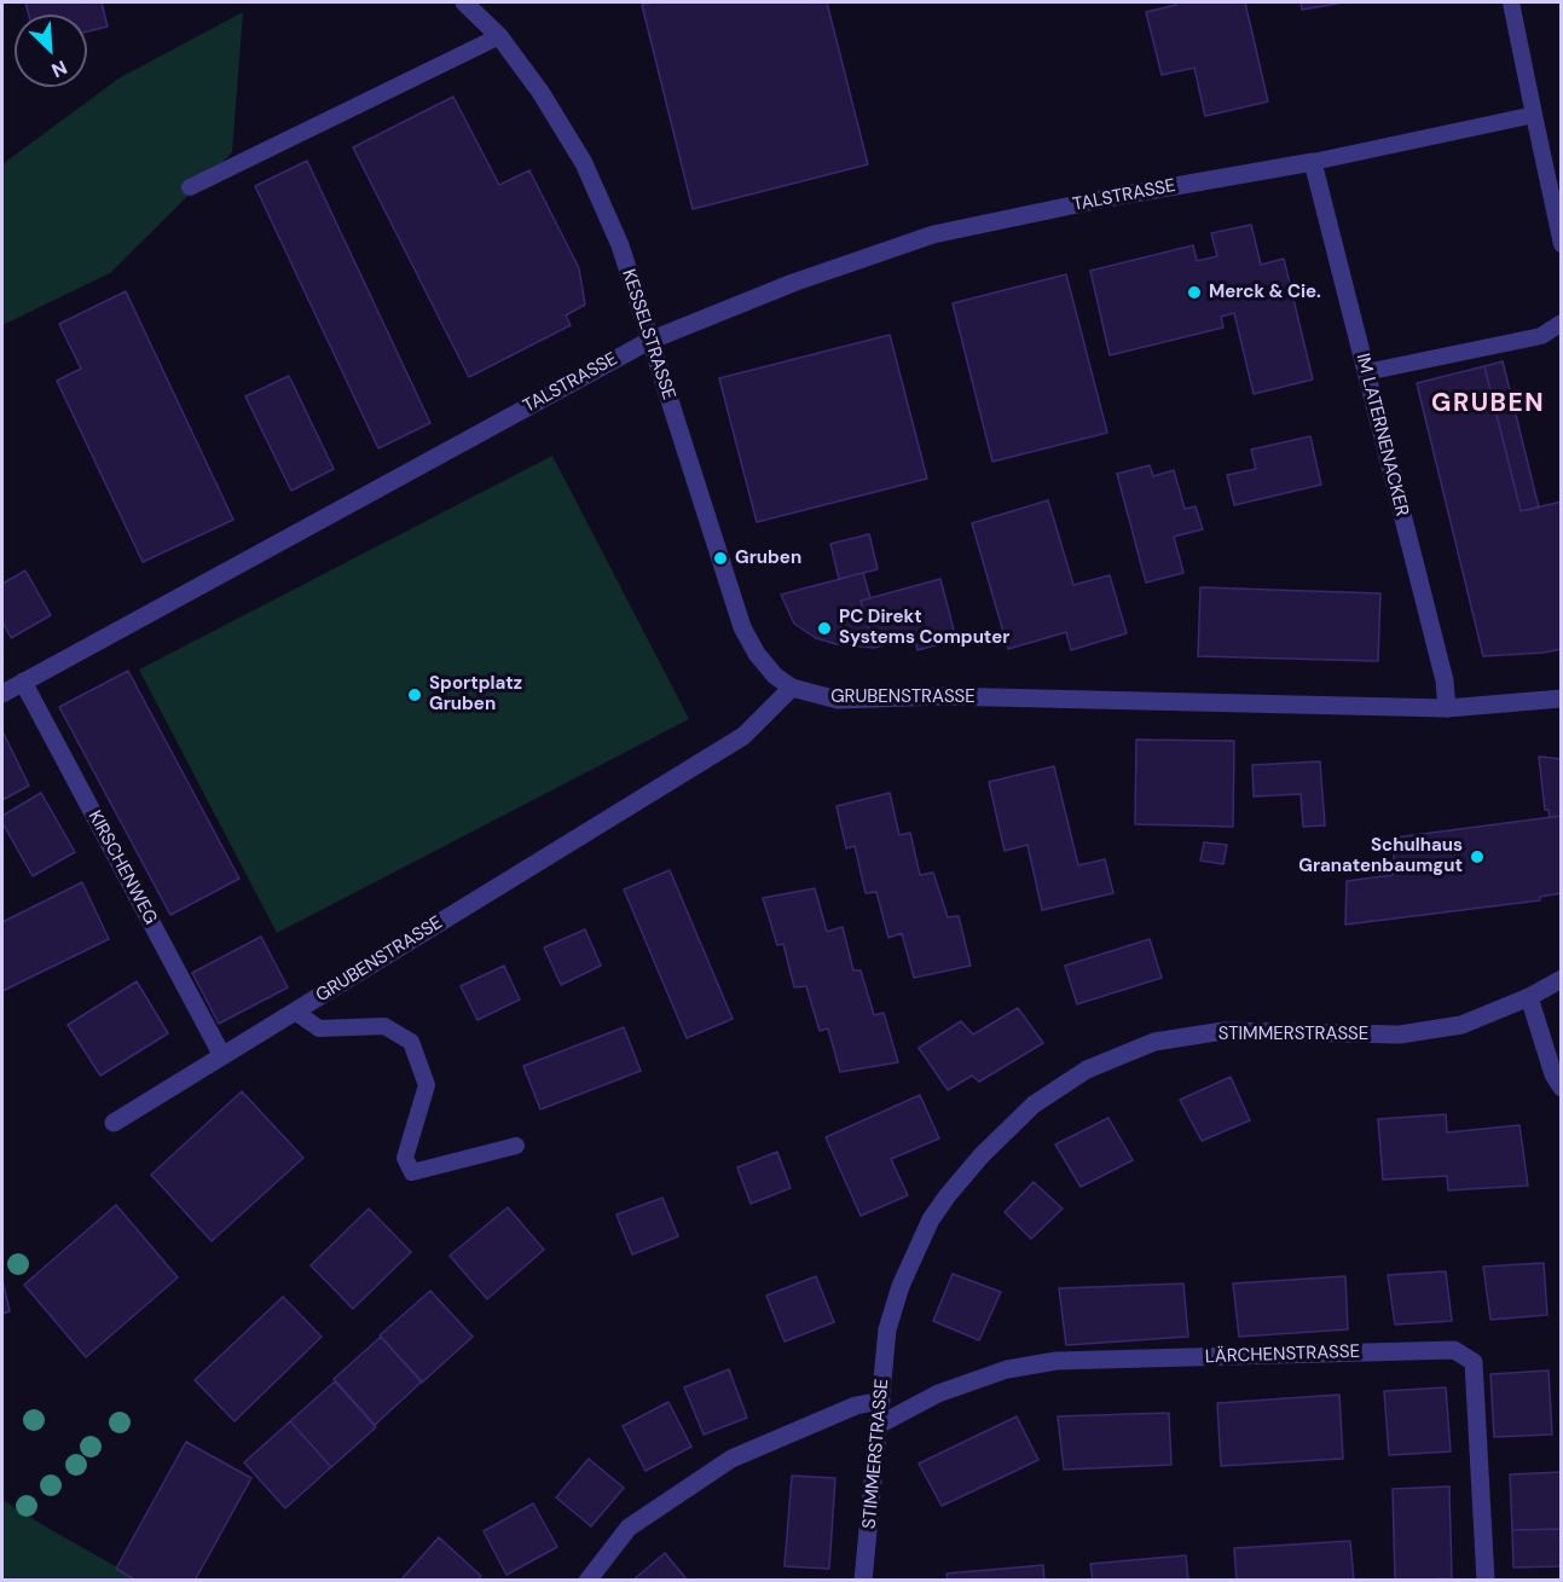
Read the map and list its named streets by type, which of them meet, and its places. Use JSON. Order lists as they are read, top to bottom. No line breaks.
{"streets":{"street":["TALSTRASSE","KESSELSTRASSE","IM LATERNENACKER","GRUBENSTRASSE","KIRSCHENWEG","STIMMERSTRASSE","LÄRCHENSTRASSE"]},"crossings":[["TALSTRASSE","KESSELSTRASSE"],["TALSTRASSE","IM LATERNENACKER"],["TALSTRASSE","KIRSCHENWEG"],["KESSELSTRASSE","GRUBENSTRASSE"],["IM LATERNENACKER","GRUBENSTRASSE"],["GRUBENSTRASSE","KIRSCHENWEG"],["STIMMERSTRASSE","LÄRCHENSTRASSE"]],"districts":["GRUBEN"],"places":["Merck & Cie.","Gruben","PC Direkt Systems Computer","Sportplatz Gruben","Schulhaus Granatenbaumgut"],"north":"bottom right"}
